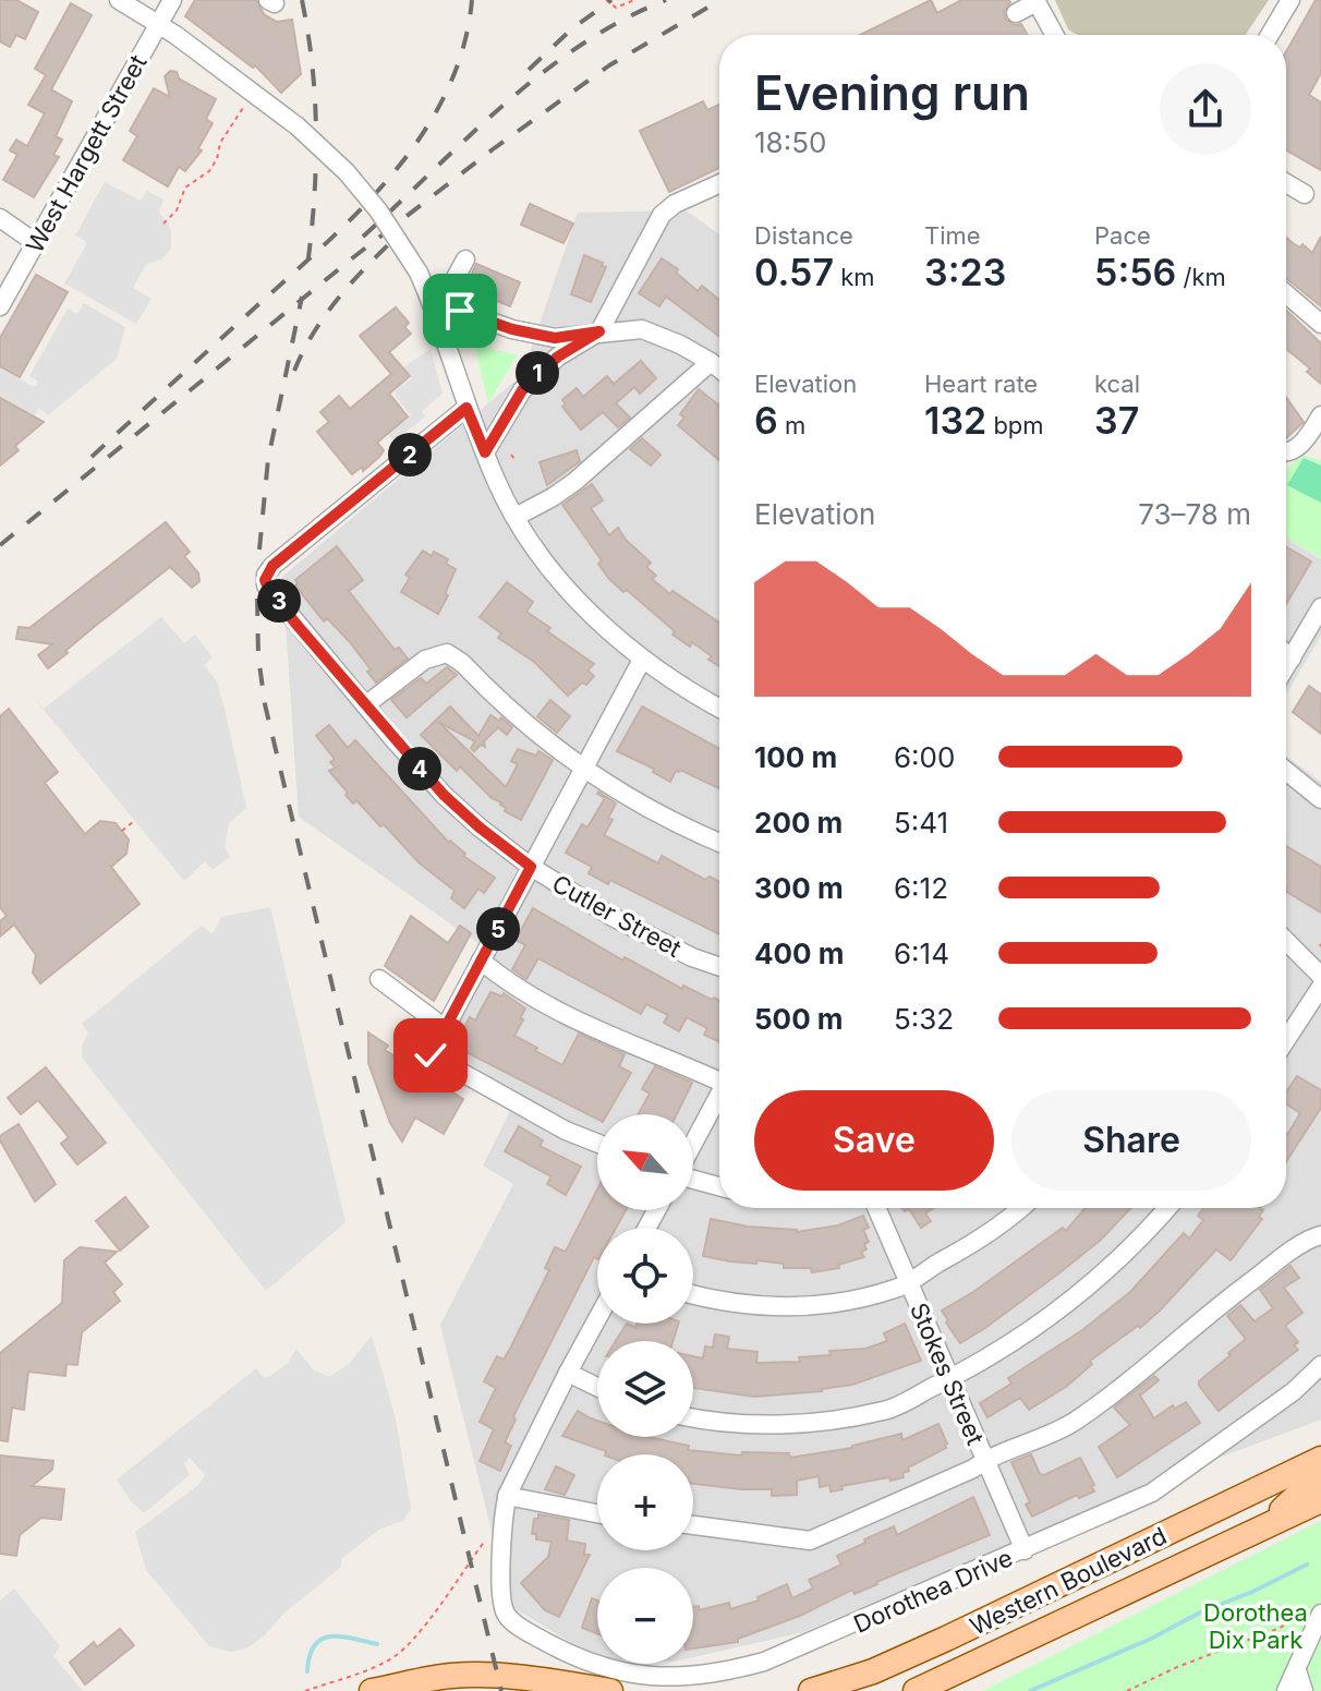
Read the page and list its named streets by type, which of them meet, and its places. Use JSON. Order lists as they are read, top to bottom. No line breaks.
{"streets":{"main road":["Western Boulevard"],"street":["West Hargett Street","Cutler Street","Stokes Street","Dorothea Drive"]},"crossings":[["Stokes Street","Dorothea Drive"]],"parks":["Dorothea Dix Park"],"north":"top left","page":{"heading":["Evening run","18:50"],"stats":[["Distance","0.57 km"],["Time","3:23"],["Pace","5:56 /km"],["Elevation","6 m"],["Heart rate","132 bpm"],["kcal","37"]],"pins":["1","2","3","4","5"],"chart":["Elevation","73–78 m"],"list":[{"name":"100 m","note":"6:00"},{"name":"200 m","note":"5:41"},{"name":"300 m","note":"6:12"},{"name":"400 m","note":"6:14"},{"name":"500 m","note":"5:32"}],"buttons":["Save","Share"],"map_buttons":["+","−"]}}
